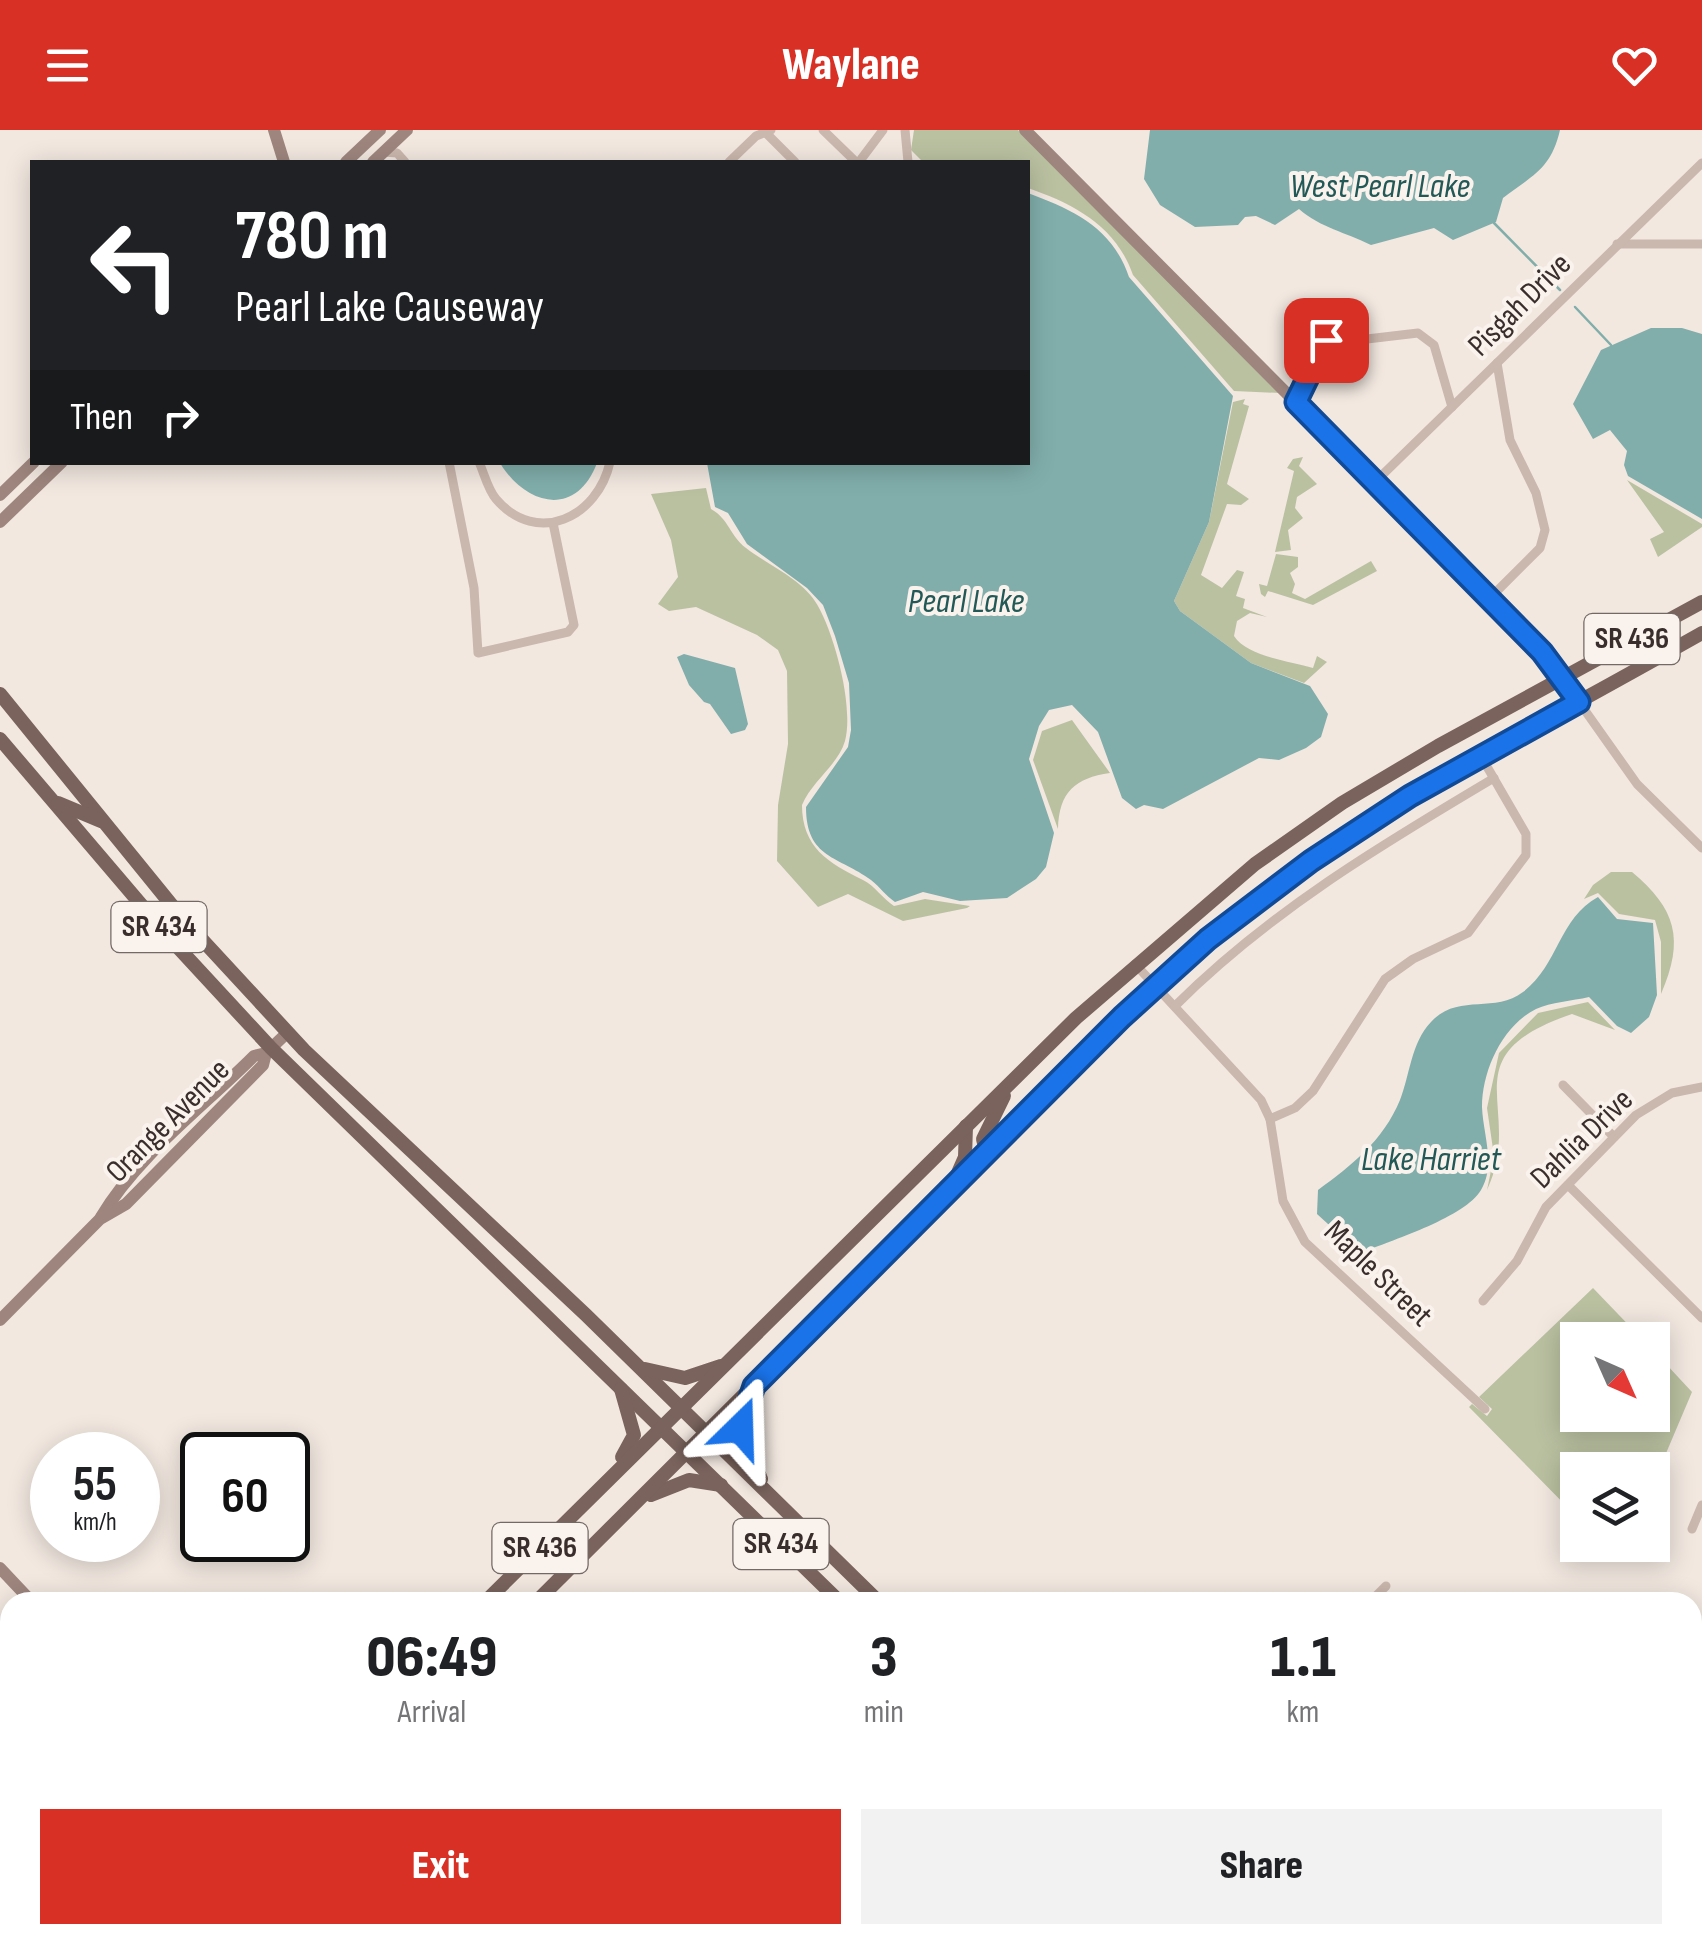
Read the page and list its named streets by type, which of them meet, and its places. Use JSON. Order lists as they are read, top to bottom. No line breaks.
{"streets":{"main road":["SR 436","SR 434"],"street":["Pisgah Drive","Orange Avenue","Dahlia Drive","Maple Street"]},"crossings":[["SR 436","SR 434"],["SR 436","Maple Street"],["SR 434","Orange Avenue"]],"water":["West Pearl Lake","Pearl Lake","Lake Harriet"],"north":"bottom right","page":{"header":"Waylane","turn":["780 m","Pearl Lake Causeway"],"then":"Then","speed":"55 km/h","limit":"60","eta":["06:49","Arrival","3","min","1.1","km"],"buttons":["Exit","Share"]}}
